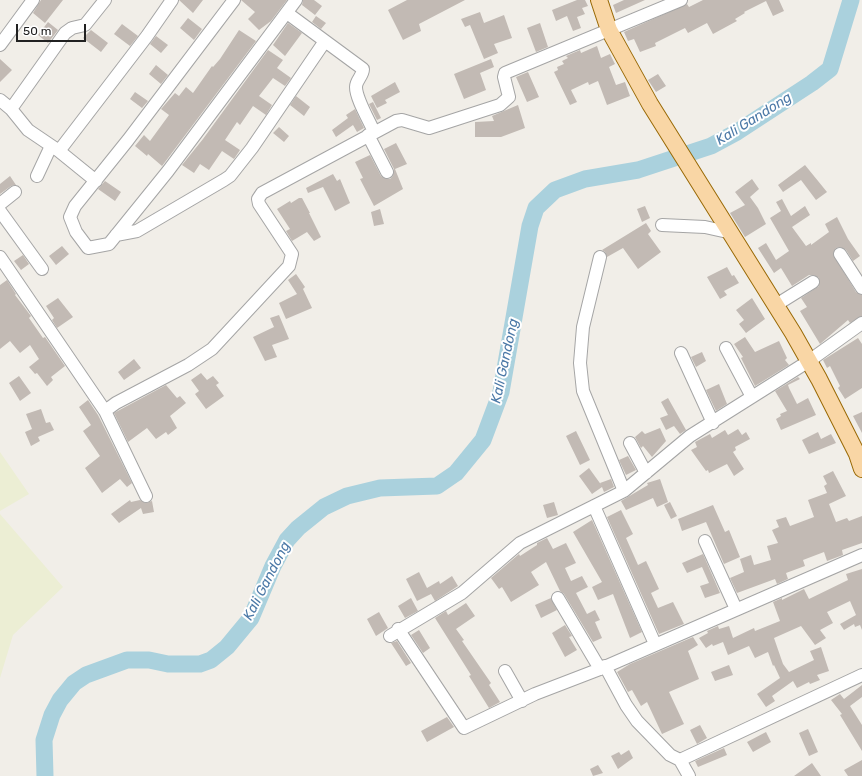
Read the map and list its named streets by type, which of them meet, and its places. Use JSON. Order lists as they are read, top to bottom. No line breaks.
{"water":["Kali Gandong"],"scale_bar":"50 m"}
